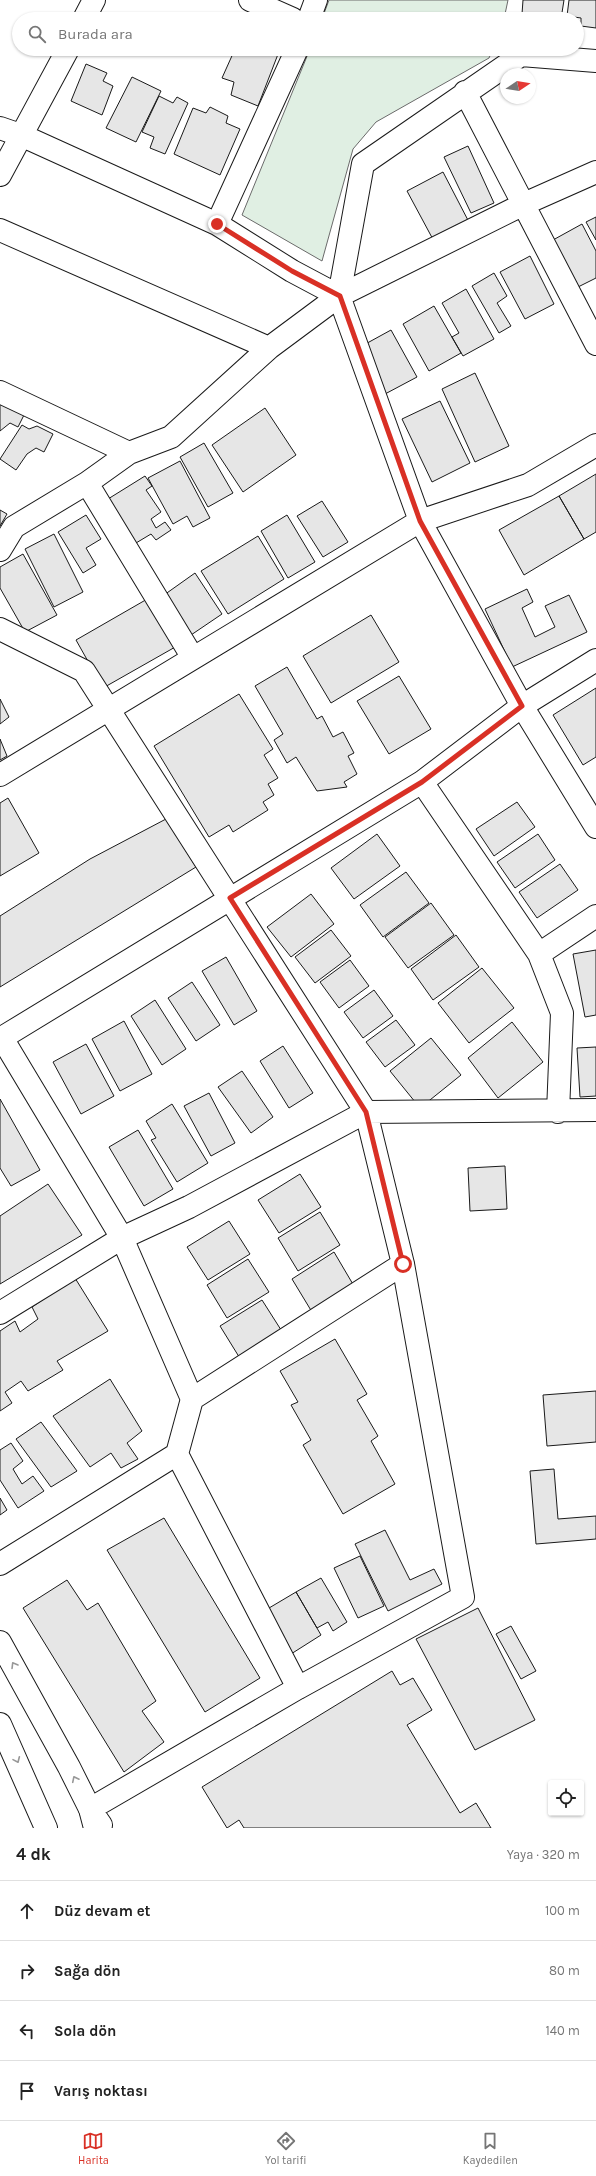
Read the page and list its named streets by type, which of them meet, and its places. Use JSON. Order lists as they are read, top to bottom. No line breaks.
{"north":"right","page":{"search":"Burada ara","heading":["4 dk","Yaya · 320 m"],"list":[["Düz devam et","100 m"],["Sağa dön","80 m"],["Sola dön","140 m"],"Varış noktası"],"nav":["Harita","Yol tarifi","Kaydedilen"]}}
